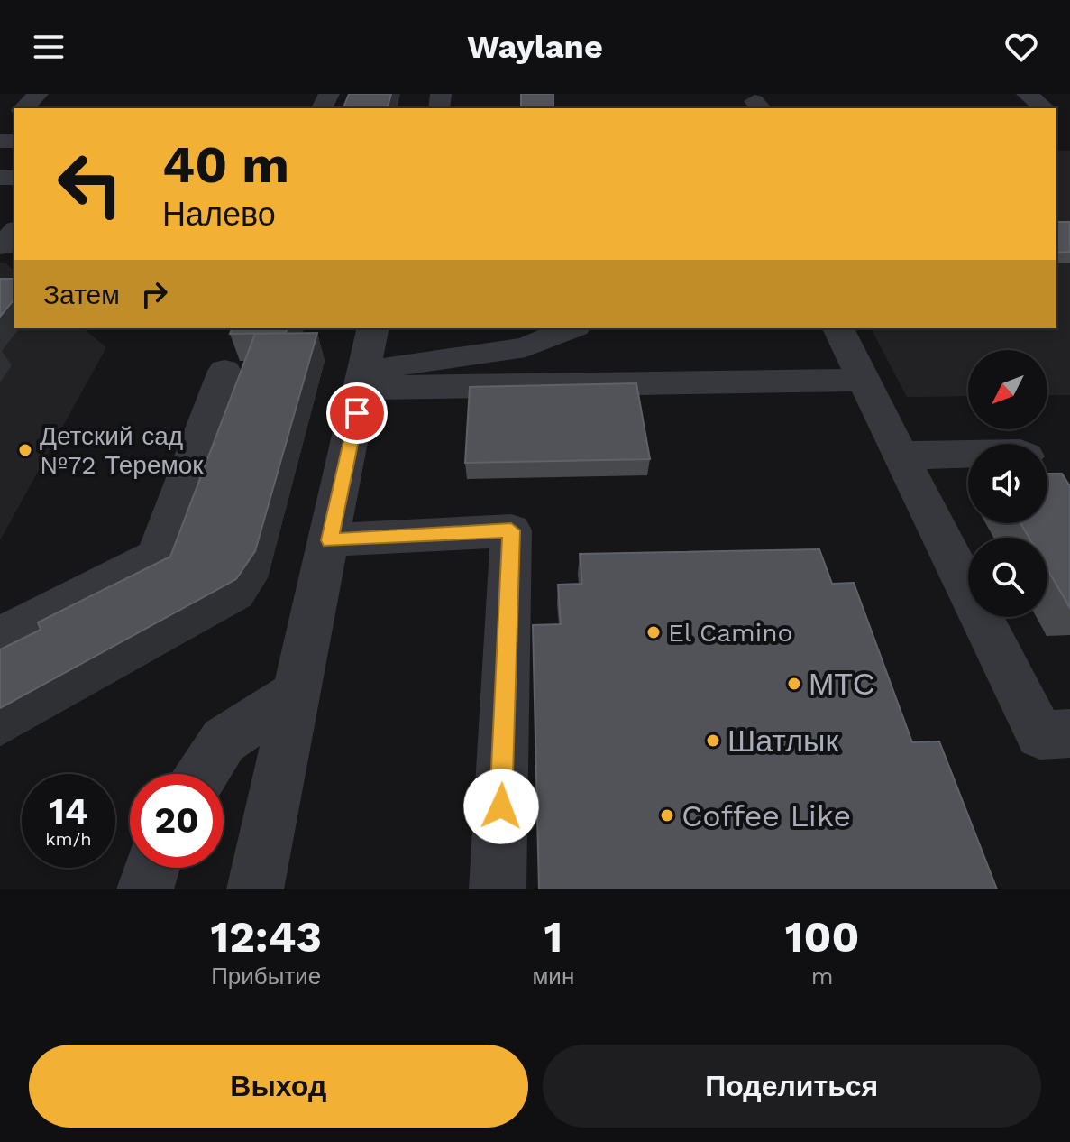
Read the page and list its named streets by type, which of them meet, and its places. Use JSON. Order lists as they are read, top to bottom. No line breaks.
{"places":["Детский сад №72 Теремок","El Camino","МТС","Шатлык","Coffee Like"],"north":"bottom left","page":{"header":"Waylane","turn":["40 m","Налево"],"then":"Затем","speed":"14 km/h","limit":"20","eta":["12:43","Прибытие","1","мин","100","m"],"buttons":["Выход","Поделиться"]}}
